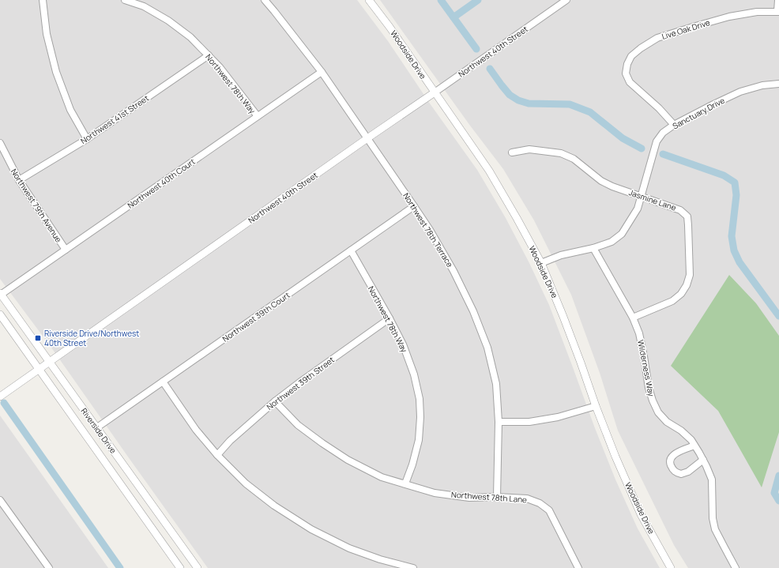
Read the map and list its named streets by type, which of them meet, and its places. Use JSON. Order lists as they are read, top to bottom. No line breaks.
{"streets":{"street":["Live Oak Drive","Northwest 40th Street","Woodside Drive","Northwest 78th Way","Sanctuary Drive","Northwest 41st Street","Northwest 40th Court","Jasmine Lane","Northwest 79th Avenue","Northwest 78th Terrace","Northwest 39th Court","Wilderness Way","Northwest 39th Street","Riverside Drive","Northwest 78th Lane"]},"crossings":[["Live Oak Drive","Sanctuary Drive"],["Northwest 40th Street","Woodside Drive"],["Northwest 40th Street","Northwest 78th Terrace"],["Northwest 40th Street","Riverside Drive"],["Woodside Drive","Sanctuary Drive"],["Northwest 78th Way","Northwest 41st Street"],["Northwest 78th Way","Northwest 40th Court"],["Northwest 78th Way","Northwest 39th Court"],["Northwest 78th Way","Northwest 39th Street"],["Northwest 78th Way","Northwest 78th Lane"],["Sanctuary Drive","Jasmine Lane"],["Sanctuary Drive","Wilderness Way"],["Northwest 41st Street","Northwest 79th Avenue"],["Northwest 40th Court","Northwest 79th Avenue"],["Northwest 40th Court","Northwest 78th Terrace"],["Northwest 40th Court","Riverside Drive"],["Jasmine Lane","Wilderness Way"],["Northwest 78th Terrace","Northwest 39th Court"],["Northwest 78th Terrace","Northwest 78th Lane"],["Northwest 39th Court","Riverside Drive"],["Northwest 39th Street","Northwest 78th Lane"]],"places":{"transit":["Riverside Drive/Northwest 40th Street"]}}
